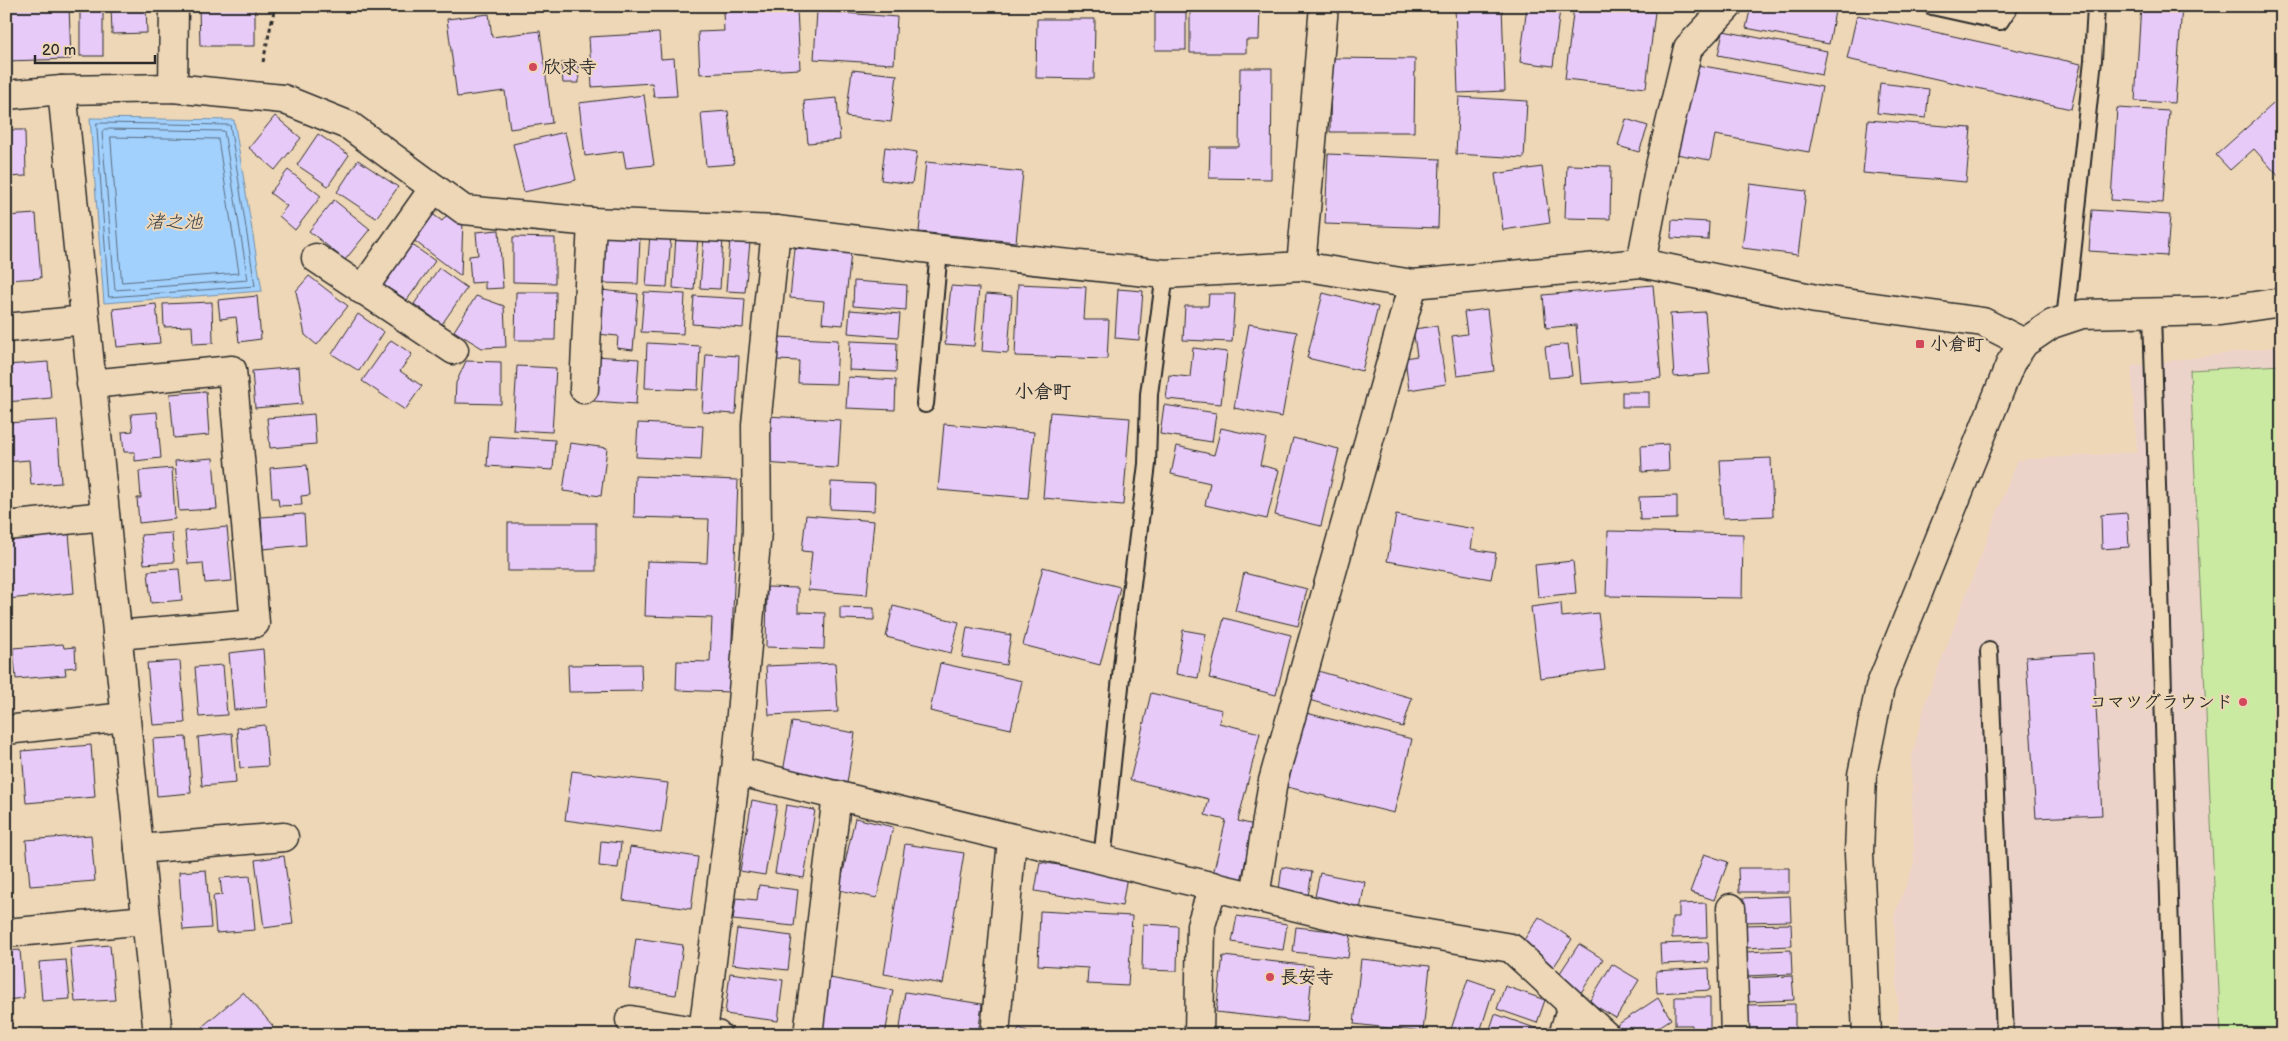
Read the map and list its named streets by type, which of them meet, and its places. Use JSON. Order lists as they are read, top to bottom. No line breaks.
{"districts":["小倉町"],"water":["渚之池"],"places":{"other":["欣求寺","コマツグラウンド","長安寺"],"transit":["小倉町"]},"scale_bar":"20 m"}
